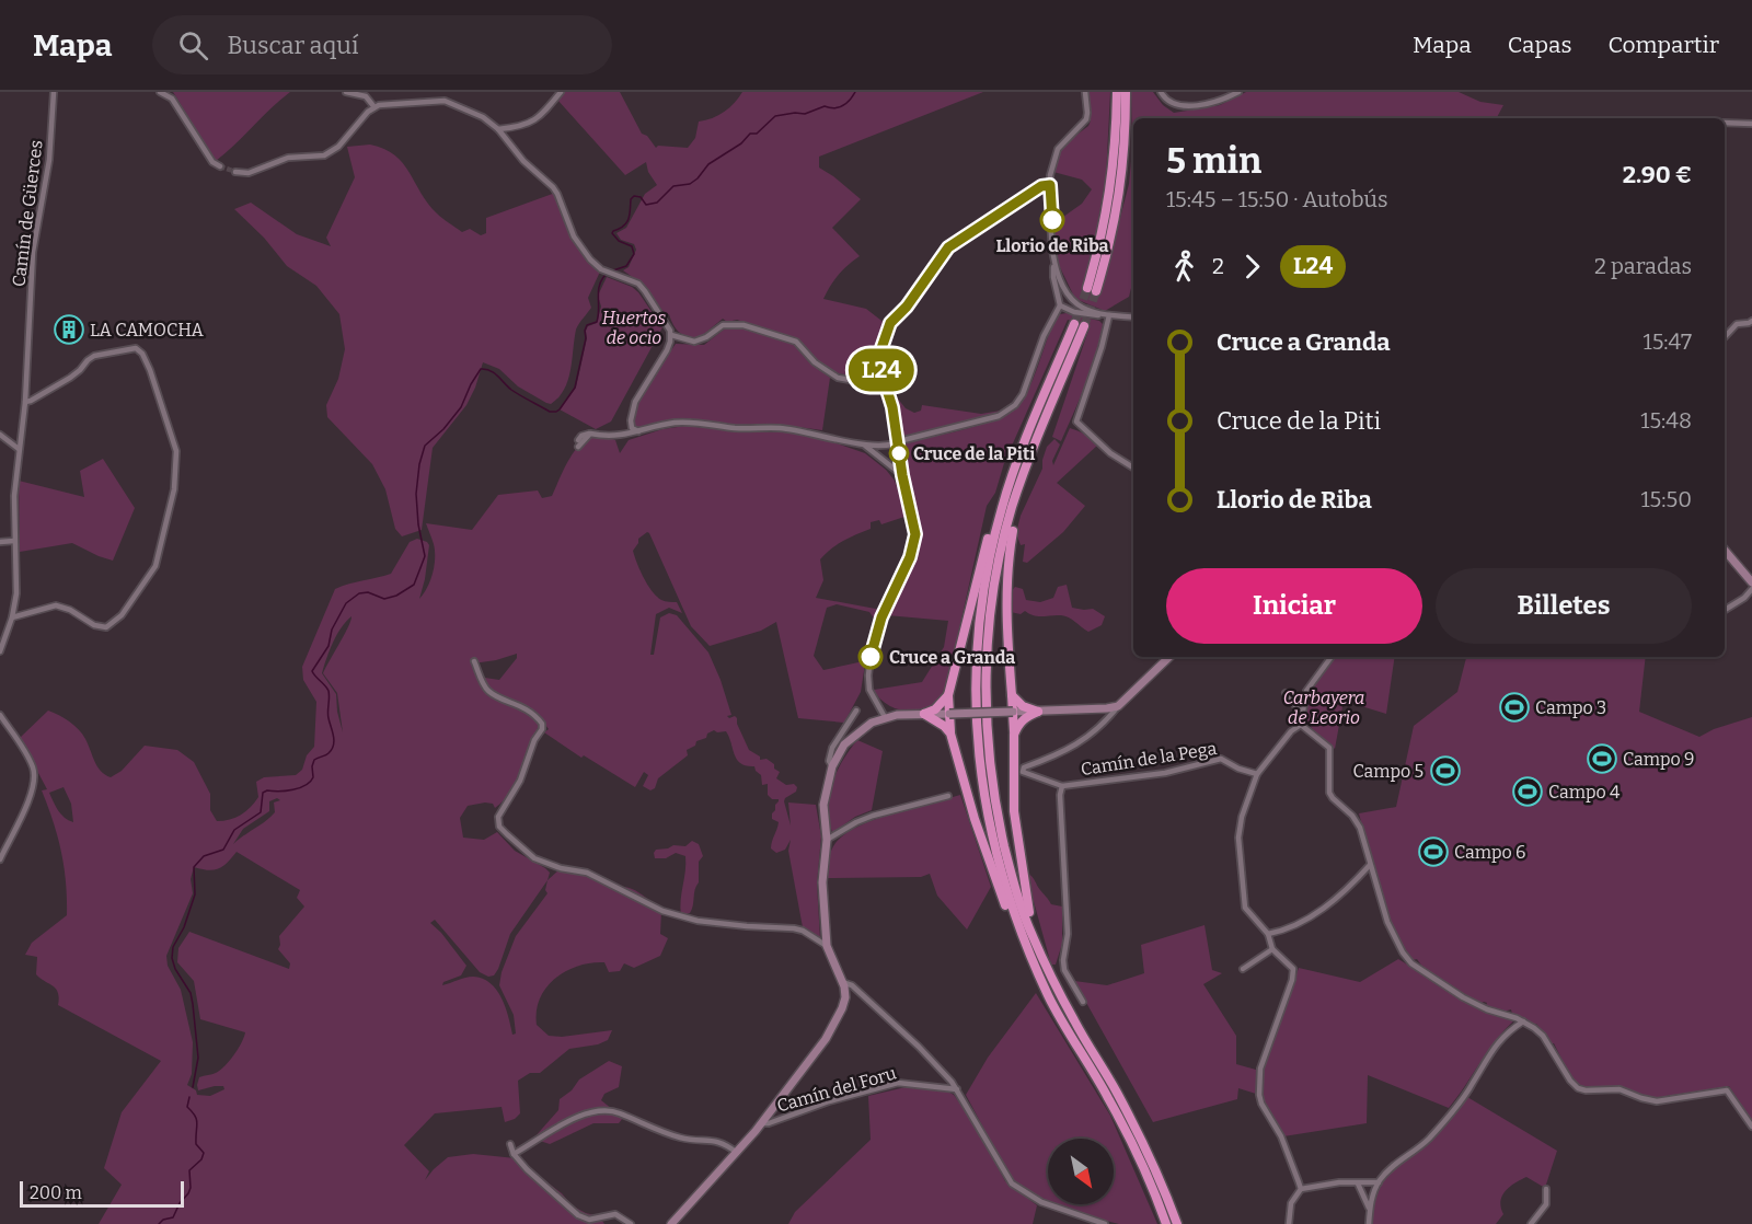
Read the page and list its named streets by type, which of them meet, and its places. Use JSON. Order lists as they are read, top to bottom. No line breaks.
{"streets":{"street":["Camín de Güerces","Camín de la Pega","Camín del Foru"]},"parks":["Huertos de ocio","Carbayera de Leorio"],"places":{"other":["Llorio de Riba","Cruce de la Piti","Cruce a Granda"],"building":["LA CAMOCHA"],"sports":["Campo 3","Campo 9","Campo 5","Campo 4","Campo 6"]},"lines":["bus line L24"],"scale_bar":"200 m","north":"bottom right","page":{"header":"Mapa","search":"Buscar aquí","nav":["Mapa","Capas","Compartir"],"on_map":"L24","heading":["5 min","15:45 – 15:50 · Autobús","2.90 €"],"legs":["2","L24","2 paradas"],"list":[{"name":"Cruce a Granda","value":"15:47"},{"name":"Cruce de la Piti","value":"15:48"},{"name":"Llorio de Riba","value":"15:50"}],"buttons":["Iniciar","Billetes"],"scale":"200 m"}}
